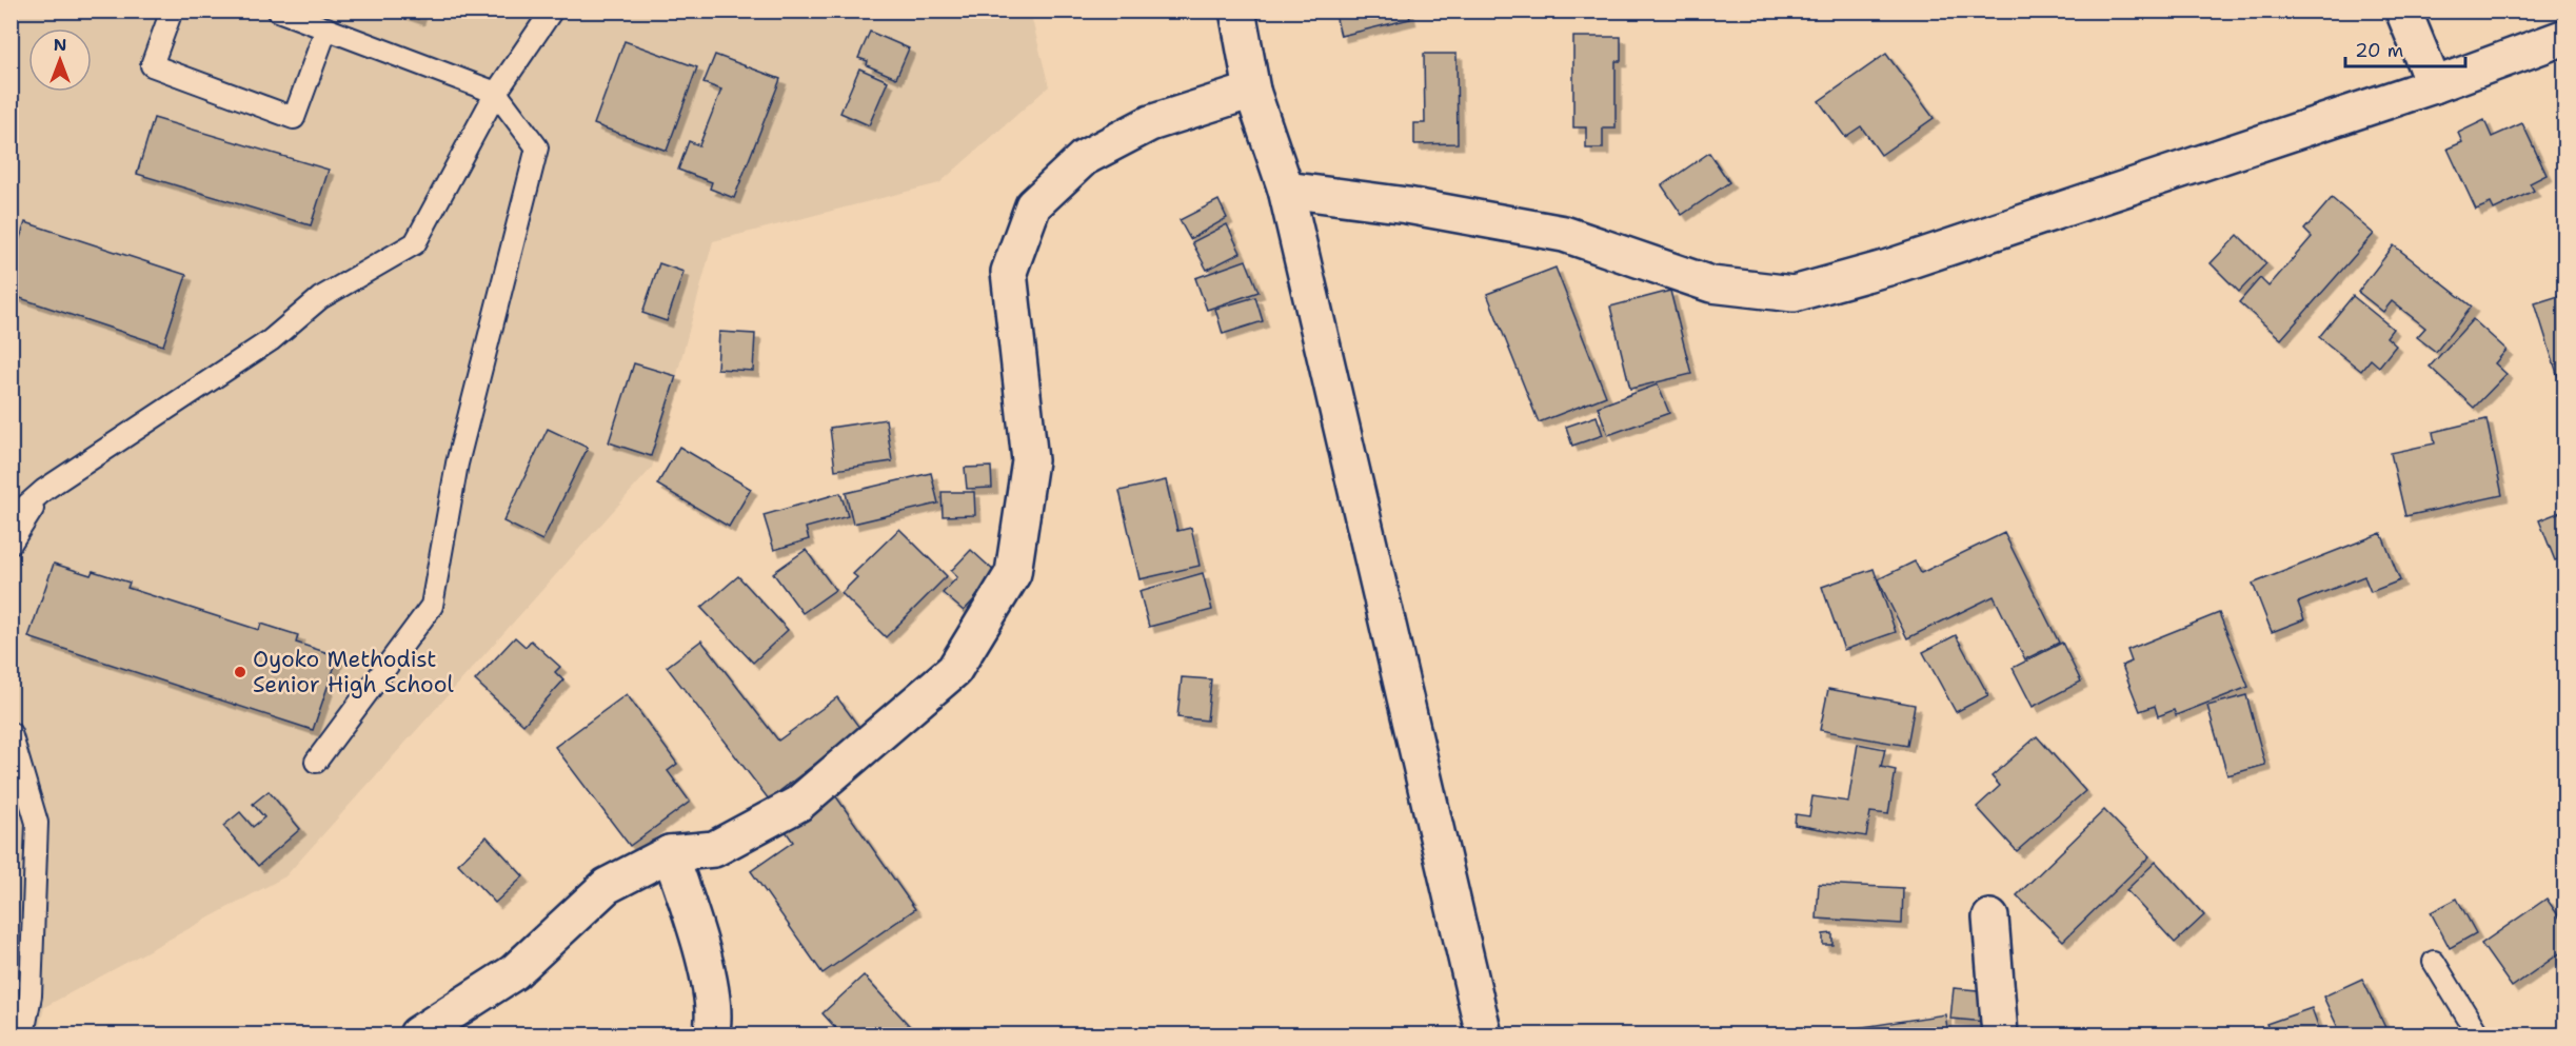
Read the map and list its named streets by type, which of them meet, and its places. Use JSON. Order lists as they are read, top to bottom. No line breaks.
{"places":["Oyoko Methodist Senior High School"],"scale_bar":"20 m","north":"top"}
